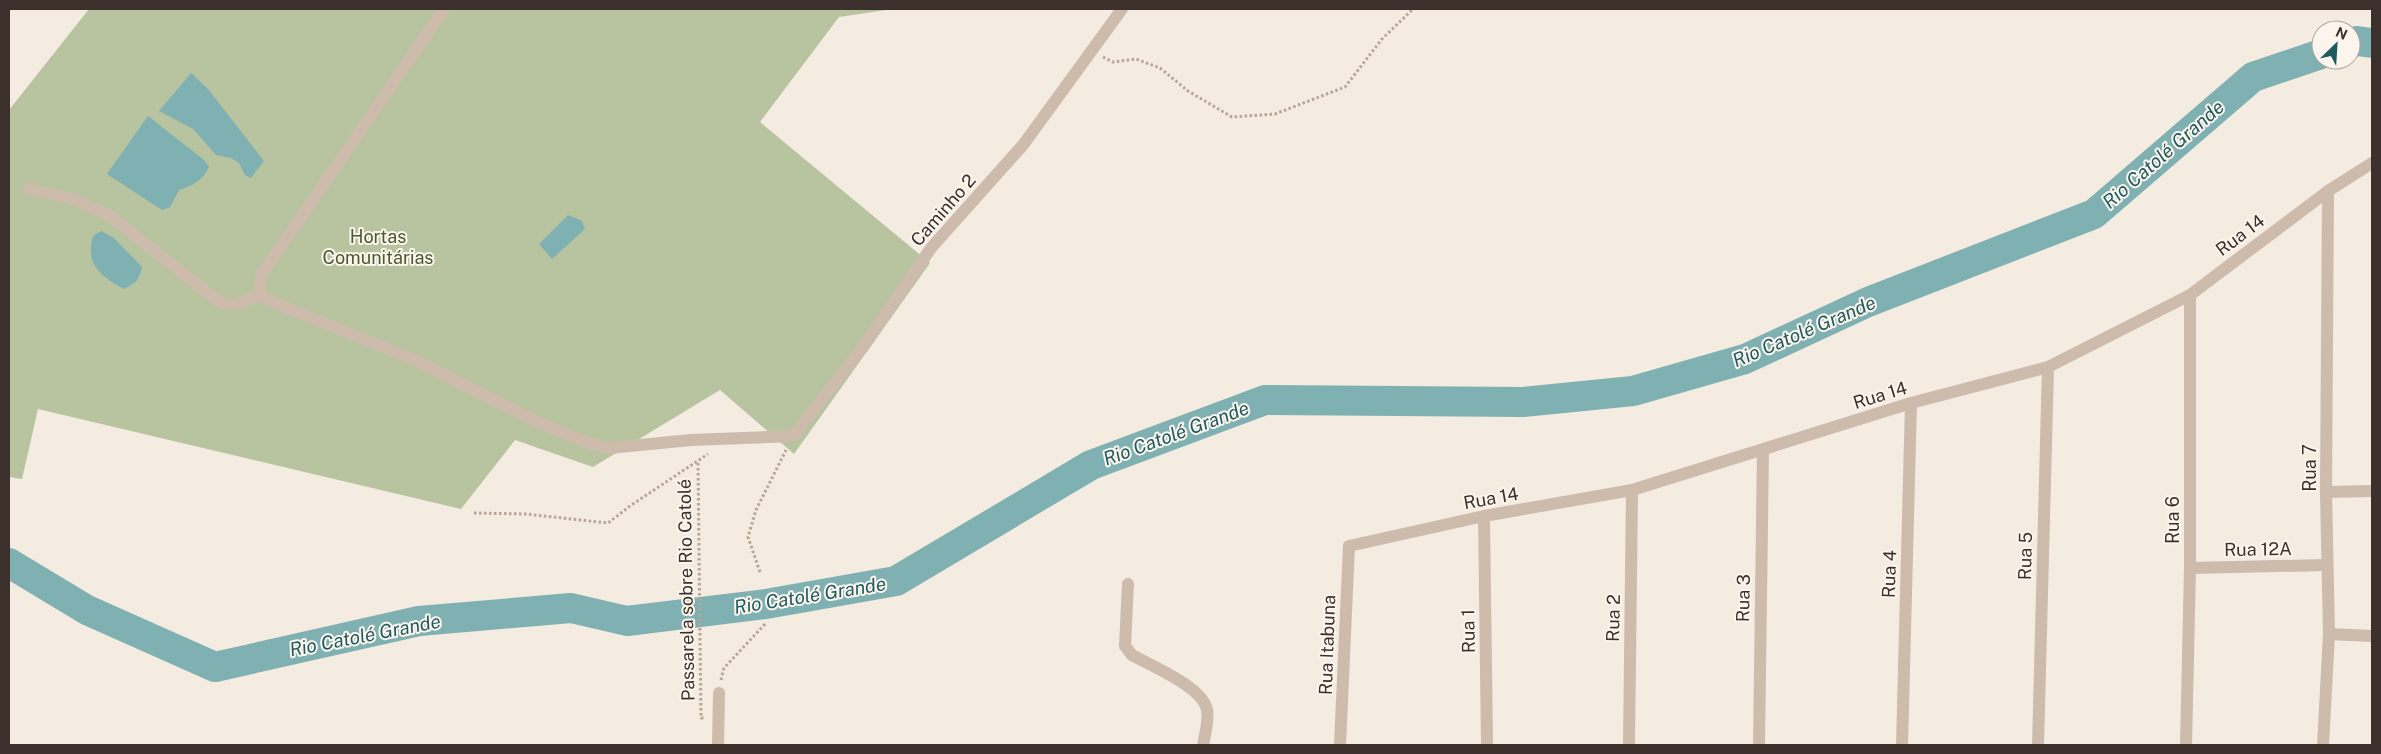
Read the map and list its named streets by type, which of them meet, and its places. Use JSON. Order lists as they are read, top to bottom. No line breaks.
{"streets":{"street":["Caminho 2","Rua 14","Rua 7","Rua 6","Rua 12A","Rua 5","Rua 4","Rua 3","Rua 2","Rua 1","Rua Itabuna"],"path":["Passarela sobre Rio Catolé"]},"crossings":[["Rua 14","Rua 7"],["Rua 14","Rua 6"],["Rua 14","Rua 5"],["Rua 14","Rua 4"],["Rua 14","Rua 3"],["Rua 14","Rua 2"],["Rua 14","Rua 1"],["Rua 14","Rua Itabuna"],["Rua 7","Rua 12A"],["Rua 6","Rua 12A"]],"water":["Rio Catolé Grande"],"parks":["Hortas Comunitárias"],"north":"top right"}
